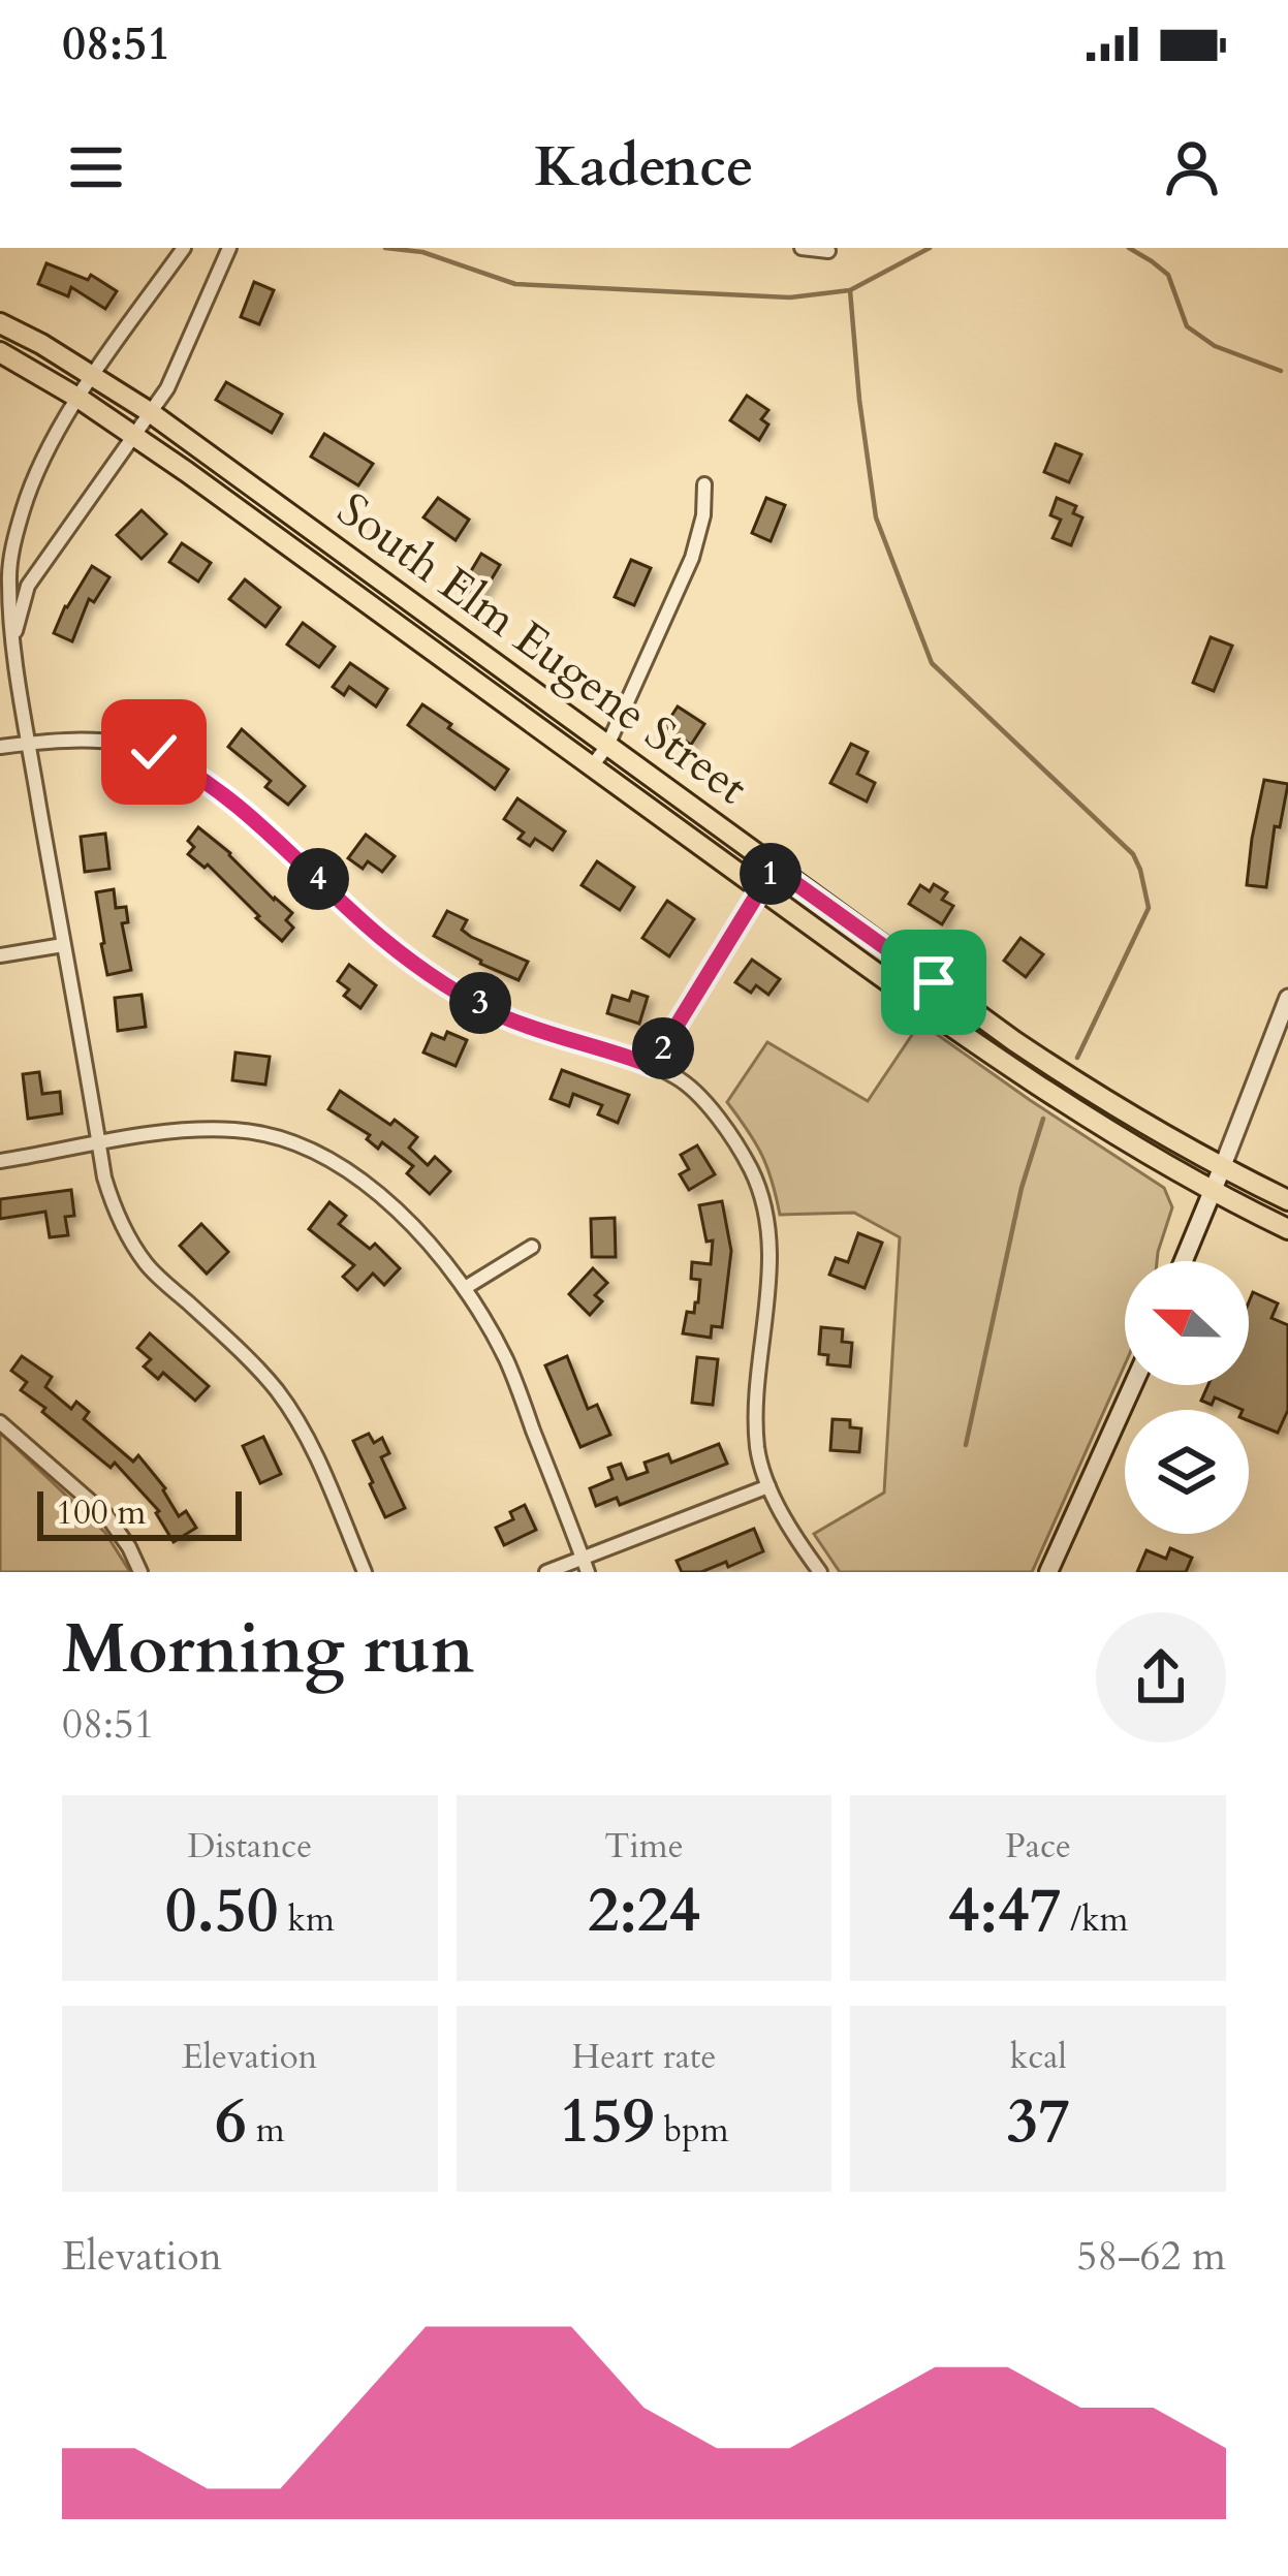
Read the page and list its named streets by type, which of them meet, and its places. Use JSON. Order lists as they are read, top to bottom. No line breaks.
{"streets":{"main road":["South Elm Eugene Street"]},"scale_bar":"100 m","north":"left","page":{"status":"08:51","header":"Kadence","pins":["1","4","3","2"],"scale":"100 m","heading":["Morning run","08:51"],"stats":[["Distance","0.50 km"],["Time","2:24"],["Pace","4:47 /km"],["Elevation","6 m"],["Heart rate","159 bpm"],["kcal","37"]],"chart":["Elevation","58–62 m"]}}
